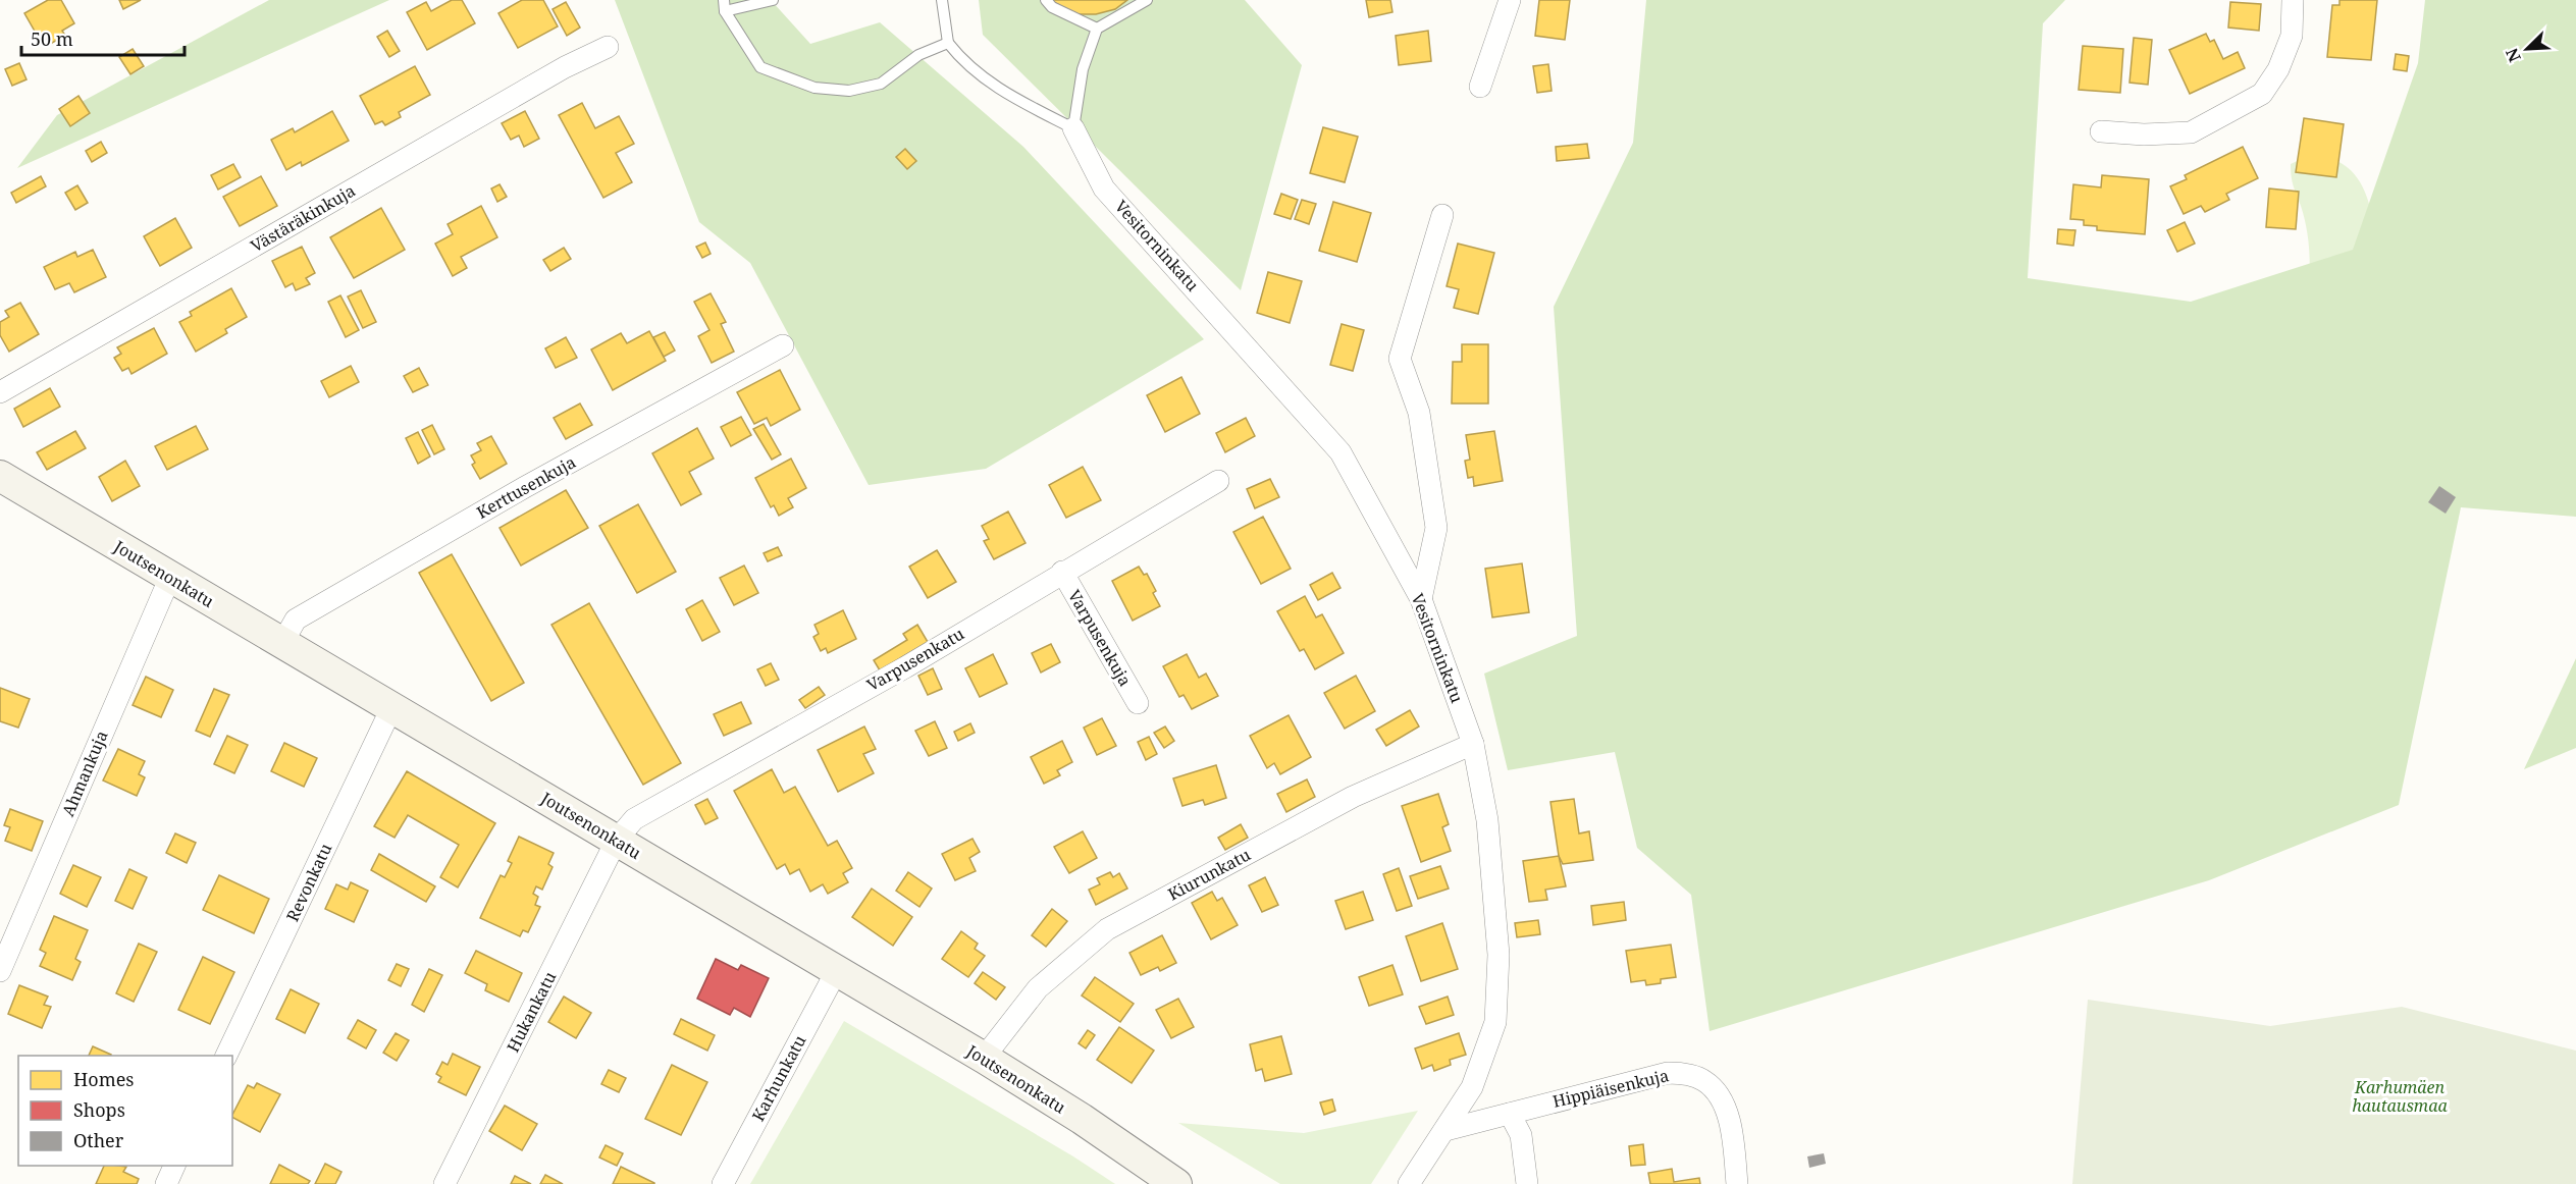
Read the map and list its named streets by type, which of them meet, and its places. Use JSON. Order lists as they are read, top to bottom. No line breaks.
{"streets":{"main road":["Joutsenonkatu"],"street":["Västäräkinkuja","Vesitorninkatu","Kerttusenkuja","Varpusenkuja","Varpusenkatu","Ahmankuja","Kiurunkatu","Revonkatu","Hukankatu","Karhunkatu","Hippiäisenkuja"]},"crossings":[["Vesitorninkatu","Kiurunkatu"],["Vesitorninkatu","Hippiäisenkuja"],["Kerttusenkuja","Joutsenonkatu"],["Joutsenonkatu","Varpusenkatu"],["Joutsenonkatu","Ahmankuja"],["Joutsenonkatu","Kiurunkatu"],["Joutsenonkatu","Revonkatu"],["Joutsenonkatu","Hukankatu"],["Joutsenonkatu","Karhunkatu"],["Varpusenkuja","Varpusenkatu"],["Varpusenkatu","Hukankatu"]],"parks":["Karhumäen hautausmaa"],"legend":["Homes","Shops","Other"],"scale_bar":"50 m","north":"bottom left"}
